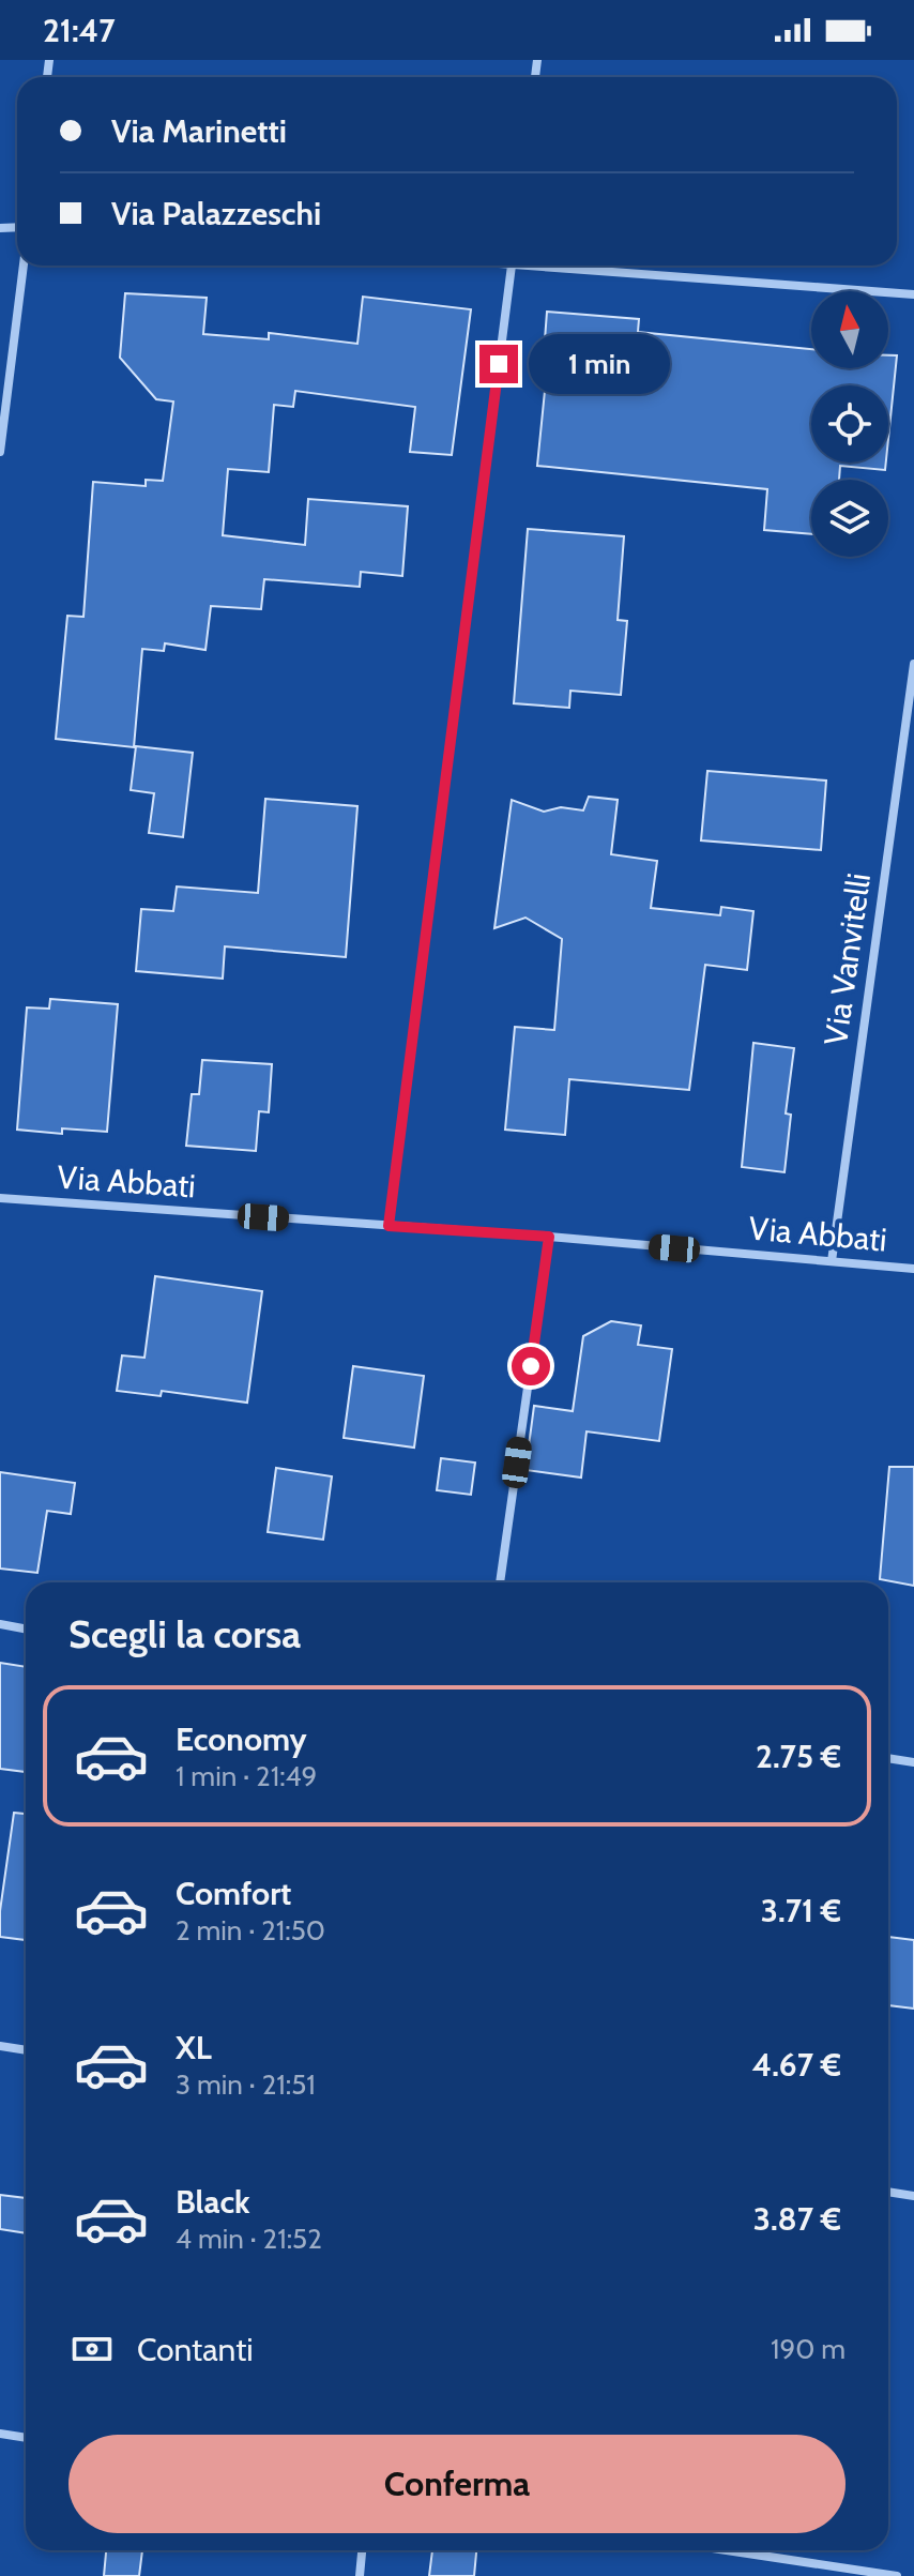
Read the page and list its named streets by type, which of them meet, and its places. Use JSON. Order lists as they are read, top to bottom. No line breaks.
{"streets":{"street":["Via Vanvitelli","Via Abbati"]},"crossings":[["Via Vanvitelli","Via Abbati"]],"north":"top","page":{"status":"21:47","banner":["Via Marinetti","Via Palazzeschi"],"bubble":"1 min","heading":"Scegli la corsa","list":[{"name":"Economy","note":"1 min · 21:49","value":"2.75 €"},{"name":"Comfort","note":"2 min · 21:50","value":"3.71 €"},{"name":"XL","note":"3 min · 21:51","value":"4.67 €"},{"name":"Black","note":"4 min · 21:52","value":"3.87 €"}],"pay":["Contanti","190 m"],"buttons":"Conferma"}}
